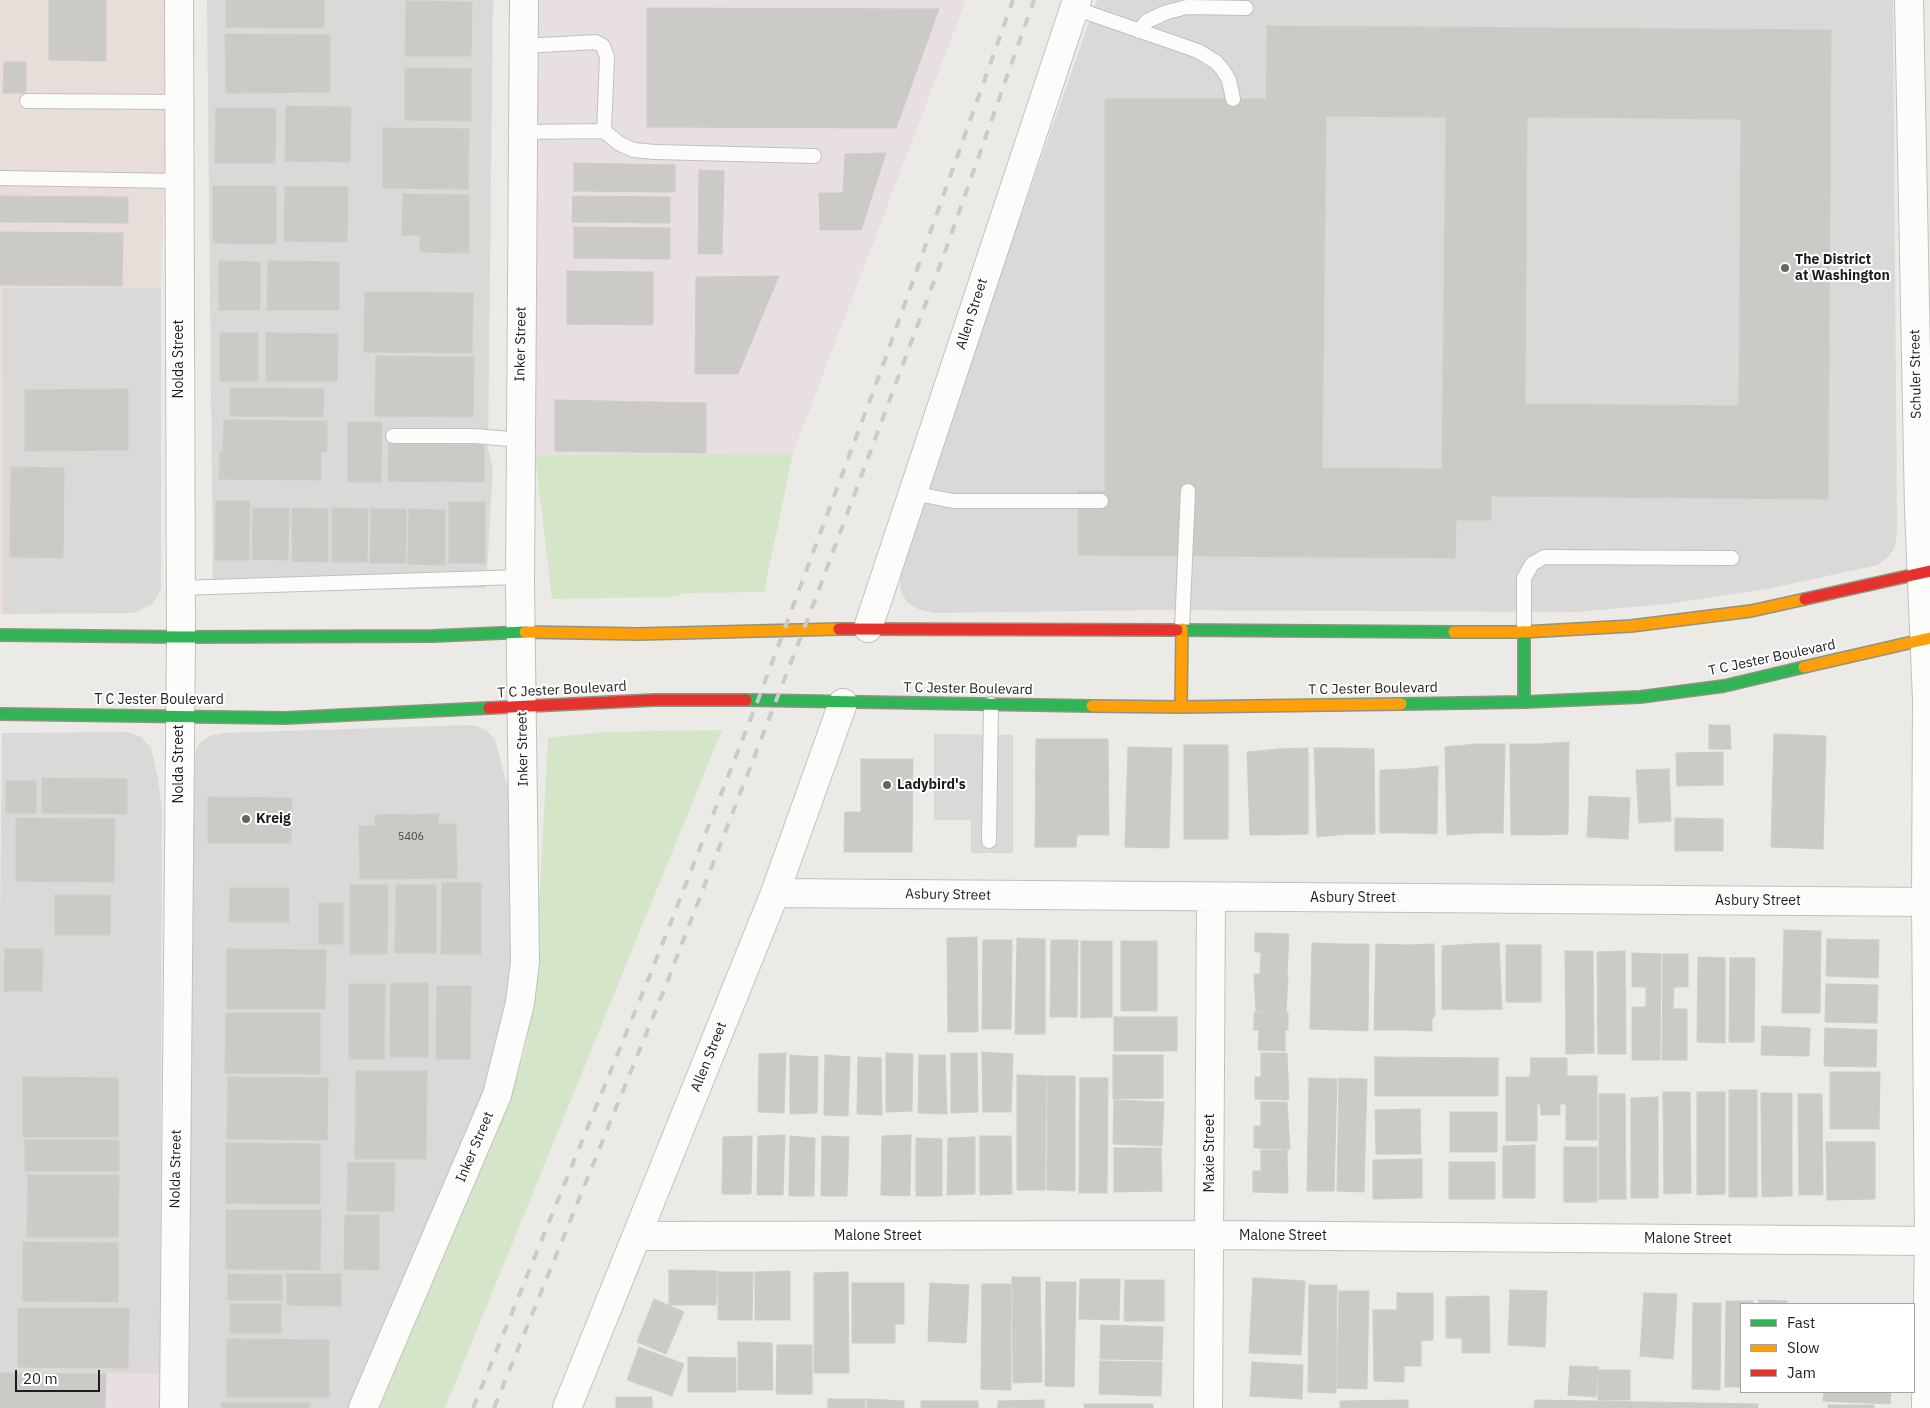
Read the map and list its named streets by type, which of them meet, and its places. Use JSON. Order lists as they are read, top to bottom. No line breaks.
{"streets":{"main road":["T C Jester Boulevard"],"street":["Allen Street","Inker Street","Nolda Street","Schuler Street","Asbury Street","Maxie Street","Malone Street"]},"crossings":[["Allen Street","T C Jester Boulevard"],["Allen Street","Asbury Street"],["Allen Street","Malone Street"],["Inker Street","T C Jester Boulevard"],["Nolda Street","T C Jester Boulevard"],["Schuler Street","T C Jester Boulevard"],["Schuler Street","Asbury Street"],["Schuler Street","Malone Street"],["Asbury Street","Maxie Street"],["Maxie Street","Malone Street"]],"places":["The District at Washington","Ladybird's","Kreig"],"house_numbers":["5406"],"legend":["Fast","Slow","Jam"],"scale_bar":"20 m"}
